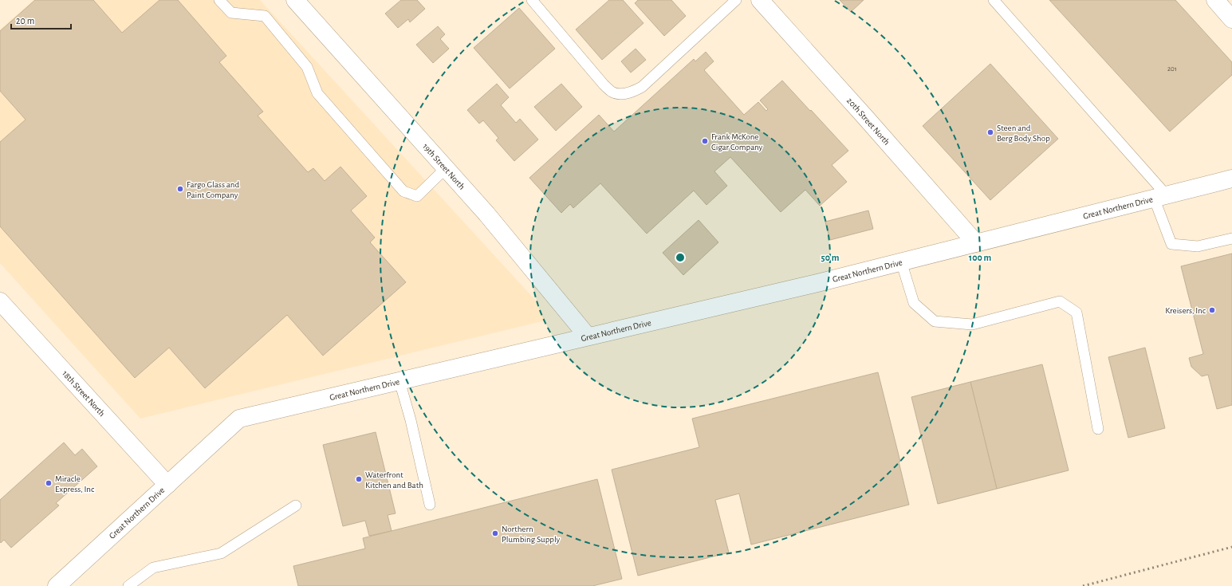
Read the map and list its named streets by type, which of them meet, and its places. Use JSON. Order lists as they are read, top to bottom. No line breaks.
{"streets":{"street":["20th Street North","19th Street North","Great Northern Drive","18th Street North"]},"crossings":[["20th Street North","Great Northern Drive"],["19th Street North","Great Northern Drive"],["Great Northern Drive","18th Street North"]],"places":["Steen and Berg Body Shop","Frank McKone Cigar Company","Fargo Glass and Paint Company","Kreisers, Inc","Waterfront Kitchen and Bath","Miracle Express, Inc","Northern Plumbing Supply"],"house_numbers":["201"],"scale_bar":"20 m","rings":["50 m","100 m"]}
